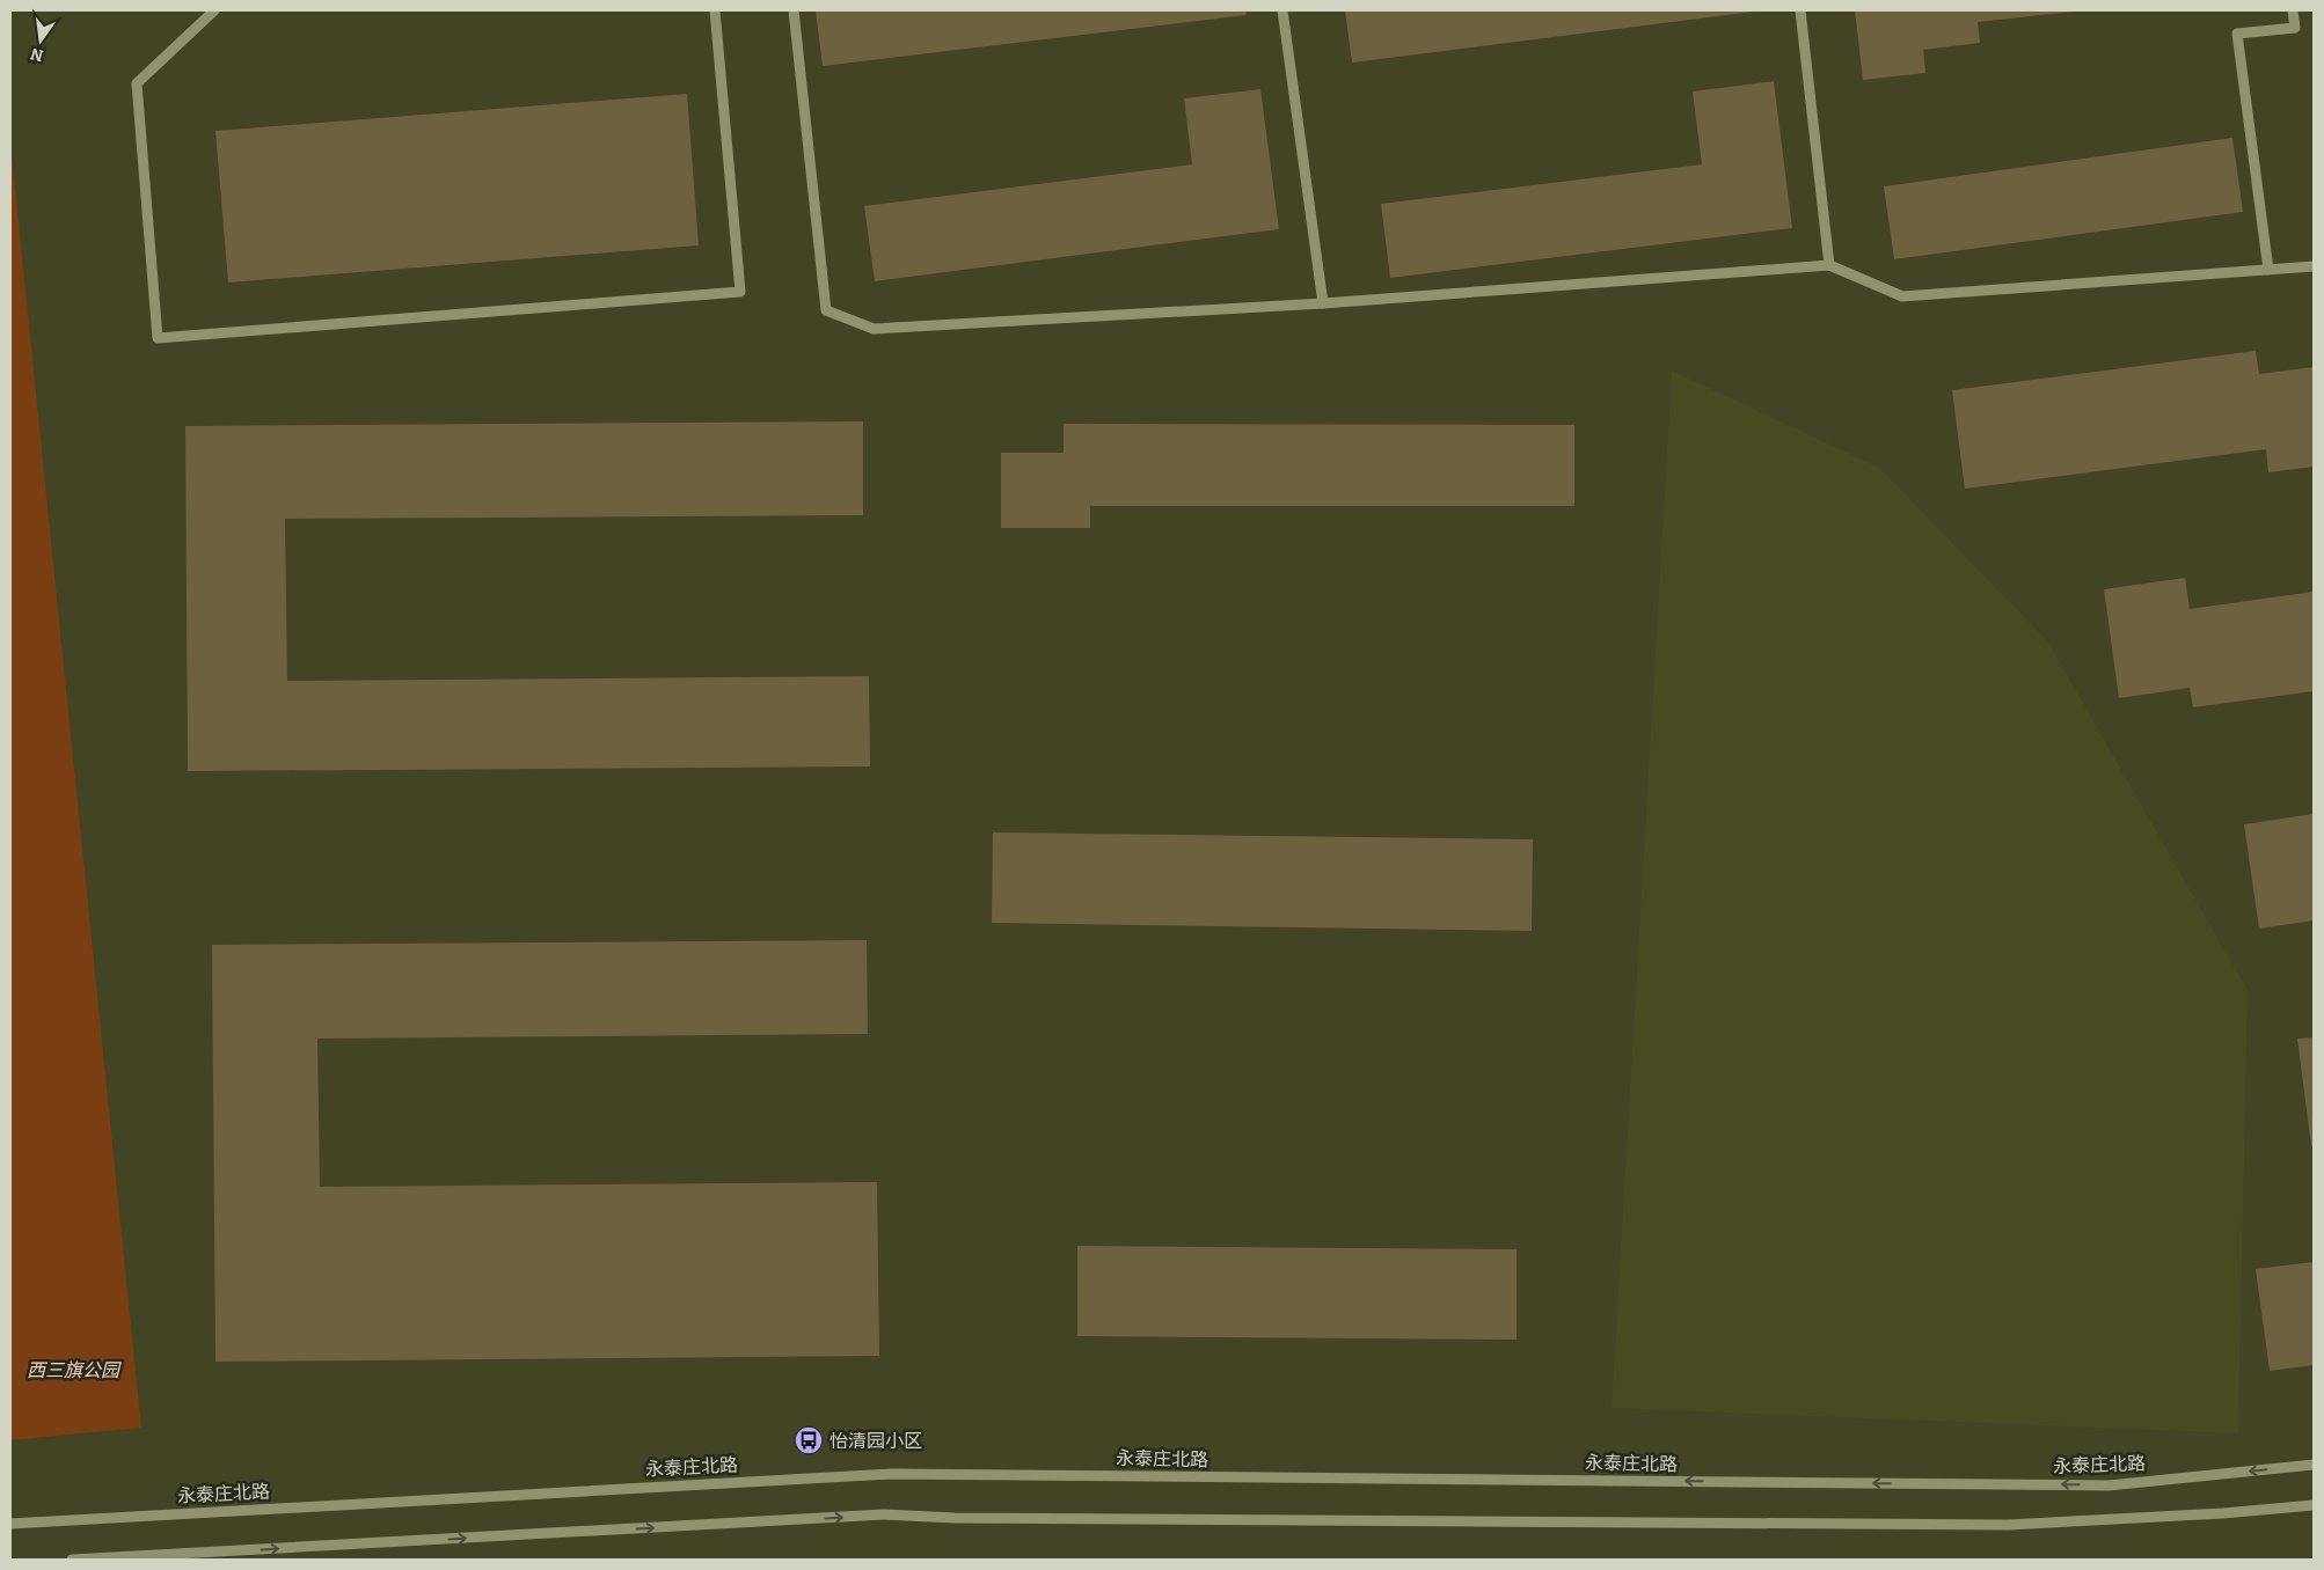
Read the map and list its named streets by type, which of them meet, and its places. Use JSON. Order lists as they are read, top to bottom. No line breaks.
{"streets":{"street":["永泰庄北路"]},"parks":["西三旗公园"],"places":{"bus stop":["怡清园小区"]},"north":"bottom"}
